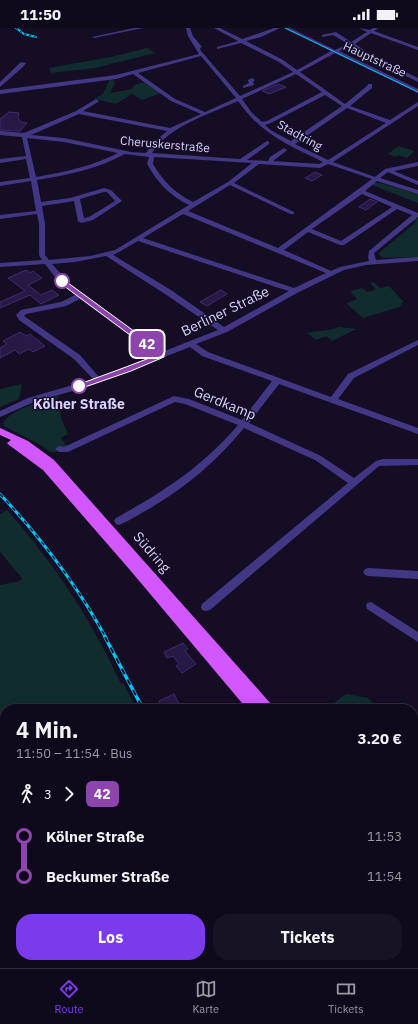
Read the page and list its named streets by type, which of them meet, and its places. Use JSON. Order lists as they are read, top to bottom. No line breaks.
{"streets":{"main road":["Südring"],"street":["Hauptstraße","Stadtring","Cheruskerstraße","Berliner Straße","Gerdkamp"]},"crossings":[["Stadtring","Cheruskerstraße"]],"places":["Kölner Straße"],"lines":["bus line 42"],"page":{"status":"11:50","on_map":"42","heading":["4 Min.","11:50 – 11:54 · Bus","3.20 €"],"legs":["3","42"],"list":[{"name":"Kölner Straße","value":"11:53"},{"name":"Beckumer Straße","value":"11:54"}],"buttons":["Los","Tickets"],"tabs":["Route","Karte","Tickets"]}}
